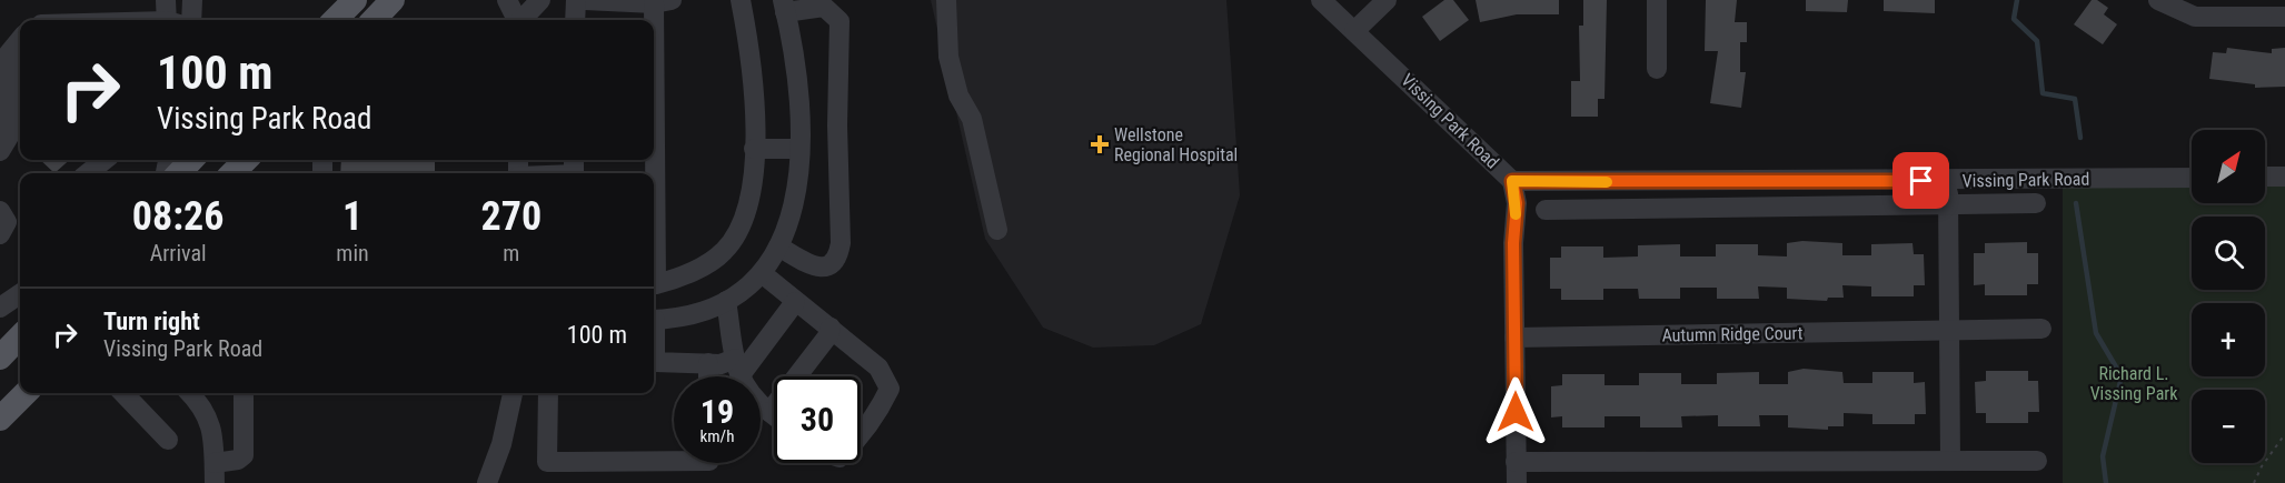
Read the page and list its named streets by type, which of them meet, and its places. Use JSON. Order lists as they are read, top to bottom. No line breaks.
{"streets":{"street":["Vissing Park Road","Autumn Ridge Court"]},"parks":["Richard L. Vissing Park"],"places":{"health":["Wellstone Regional Hospital"]},"north":"top right","page":{"turn":["100 m","Vissing Park Road"],"map_buttons":["+","−"],"eta":["08:26","Arrival","1","min","270","m"],"list":[{"name":"Turn right","note":"Vissing Park Road","value":"100 m"}],"speed":"19 km/h","limit":"30"}}
